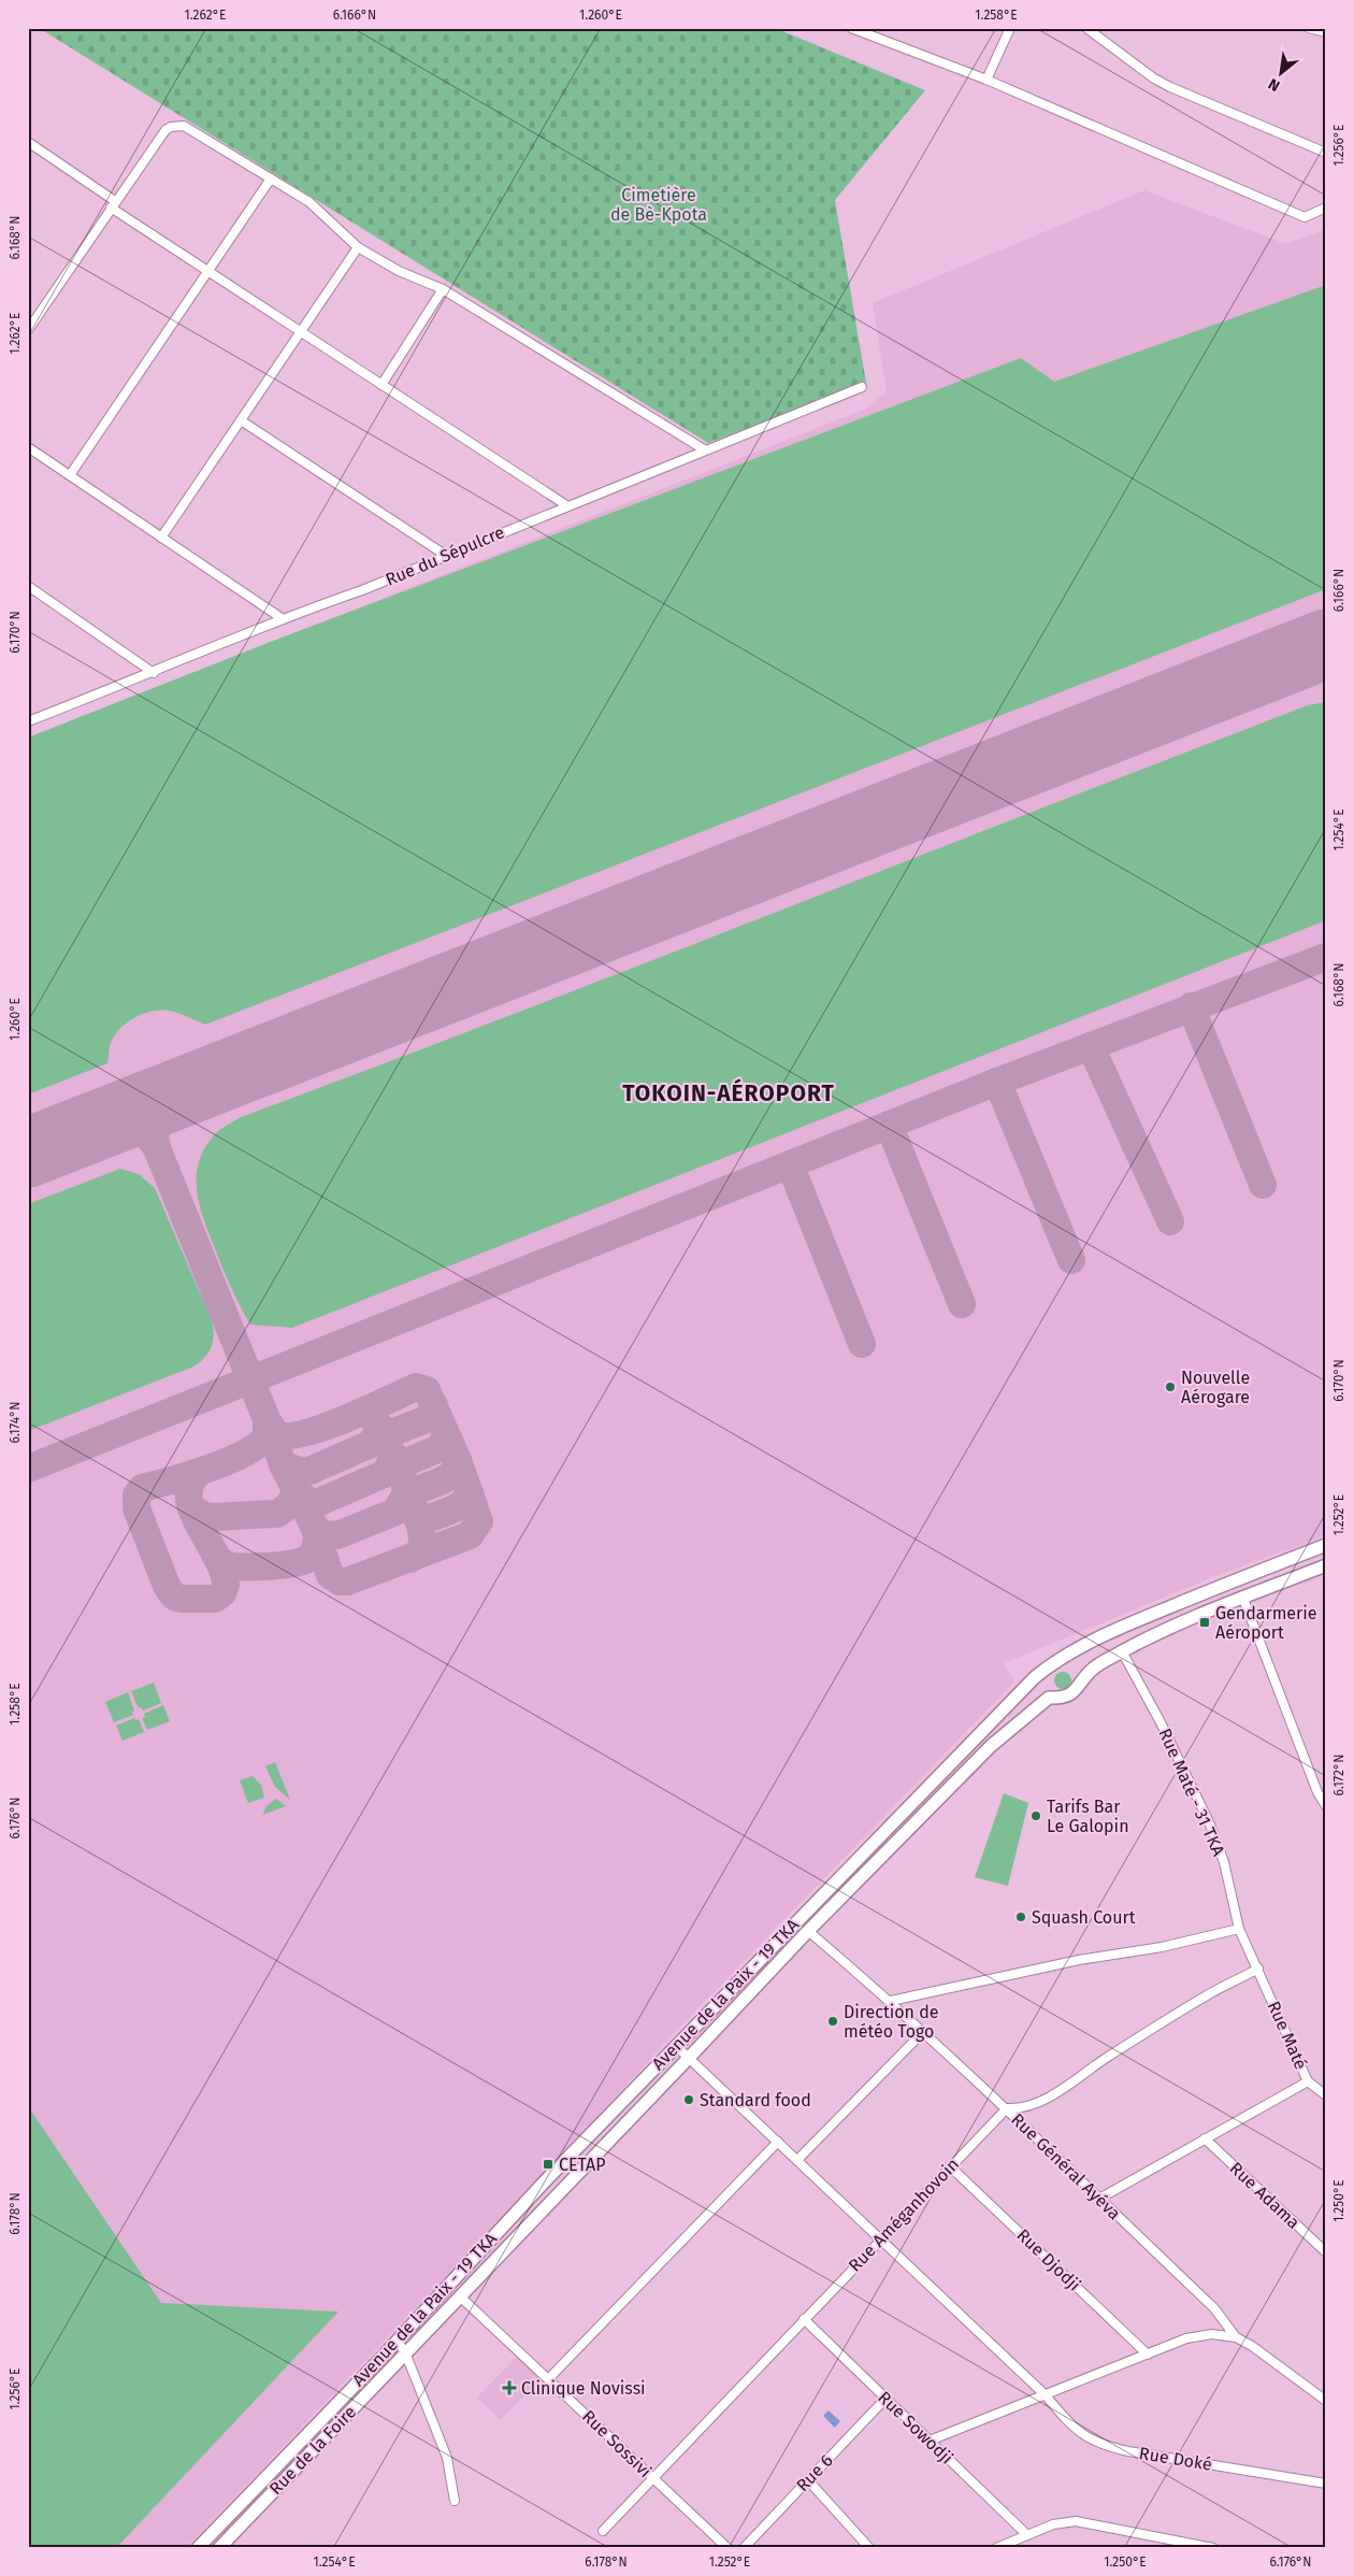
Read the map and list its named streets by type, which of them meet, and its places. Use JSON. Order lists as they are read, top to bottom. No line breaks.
{"streets":{"main road":["Avenue de la Paix - 19 TKA","Rue de la Foire"],"street":["Rue du Sépulcre","Rue Maté - 31 TKA","Rue Maté","Rue Général Ayéva","Rue Adama","Rue Améganhovoin","Rue Djodji","Rue Sowodji","Rue Sossivi","Rue Doké","Rue 6"]},"crossings":[["Rue Maté - 31 TKA","Avenue de la Paix - 19 TKA"],["Rue Maté - 31 TKA","Rue Maté"],["Avenue de la Paix - 19 TKA","Rue Général Ayéva"],["Avenue de la Paix - 19 TKA","Rue Sossivi"],["Avenue de la Paix - 19 TKA","Rue de la Foire"],["Avenue de la Paix - 19 TKA","Rue Doké"],["Rue Général Ayéva","Rue Améganhovoin"],["Rue Améganhovoin","Rue Djodji"],["Rue Améganhovoin","Rue Sowodji"],["Rue Améganhovoin","Rue Sossivi"],["Rue Améganhovoin","Rue Doké"],["Rue Sowodji","Rue 6"]],"districts":["TOKOIN-AÉROPORT"],"parks":["Cimetière de Bè-Kpota"],"places":{"other":["Nouvelle Aérogare","Tarifs Bar Le Galopin","Squash Court","Direction de météo Togo","Standard food"],"transit":["Gendarmerie Aéroport","CETAP"],"health":["Clinique Novissi"]},"north":"bottom left","coordinates":["1.262°E","6.166°N","1.260°E","1.258°E","1.256°E","6.168°N","6.170°N","1.254°E","6.174°N","1.252°E","6.172°N","6.176°N","1.250°E","6.178°N"]}
